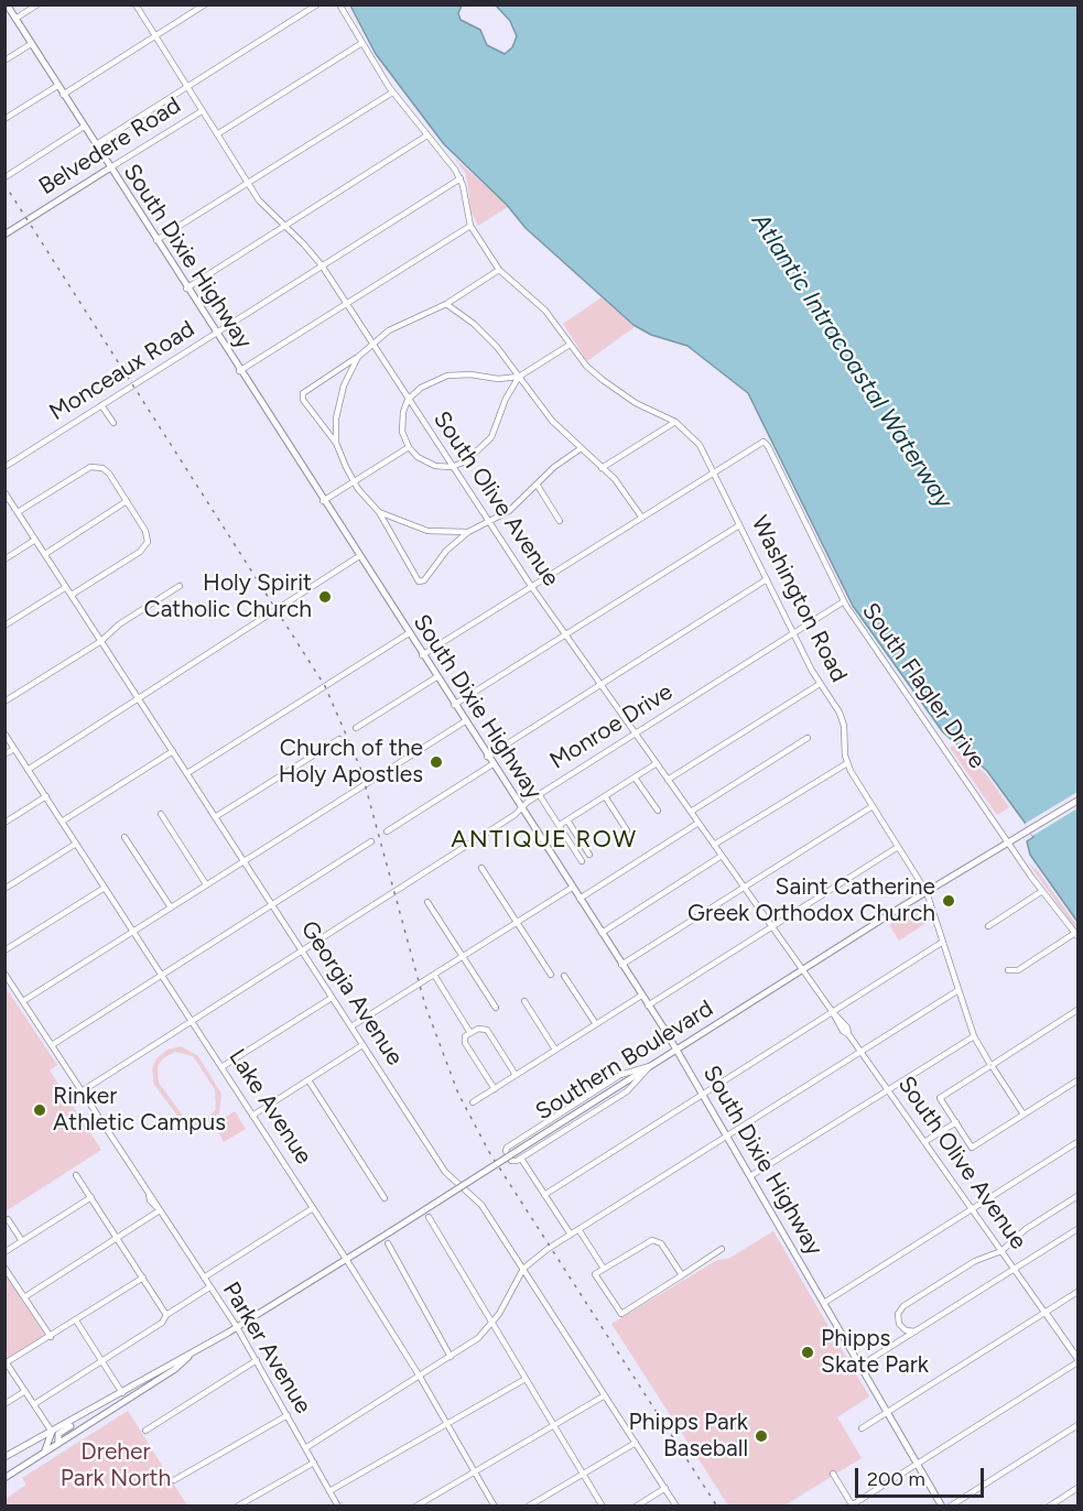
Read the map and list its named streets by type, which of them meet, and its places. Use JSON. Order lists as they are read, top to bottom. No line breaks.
{"streets":{"main road":["Belvedere Road","South Dixie Highway","Southern Boulevard"],"street":["Monceaux Road","South Olive Avenue","Washington Road","South Flagler Drive","Monroe Drive","Georgia Avenue","Lake Avenue","Parker Avenue"]},"crossings":[["Belvedere Road","South Dixie Highway"],["Belvedere Road","South Olive Avenue"],["South Dixie Highway","Monceaux Road"],["South Dixie Highway","Monroe Drive"],["South Dixie Highway","Southern Boulevard"],["Monceaux Road","South Olive Avenue"],["South Olive Avenue","Monroe Drive"],["South Olive Avenue","Southern Boulevard"],["Washington Road","South Flagler Drive"],["Washington Road","Monroe Drive"],["Washington Road","Southern Boulevard"],["South Flagler Drive","Monroe Drive"],["South Flagler Drive","Southern Boulevard"],["Monroe Drive","Georgia Avenue"],["Monroe Drive","Lake Avenue"],["Monroe Drive","Parker Avenue"],["Southern Boulevard","Lake Avenue"],["Southern Boulevard","Parker Avenue"]],"districts":["ANTIQUE ROW"],"water":["Atlantic Intracoastal Waterway"],"parks":["Dreher Park North"],"places":["Holy Spirit Catholic Church","Church of the Holy Apostles","Saint Catherine Greek Orthodox Church","Rinker Athletic Campus","Phipps Skate Park","Phipps Park Baseball"],"scale_bar":"200 m"}
